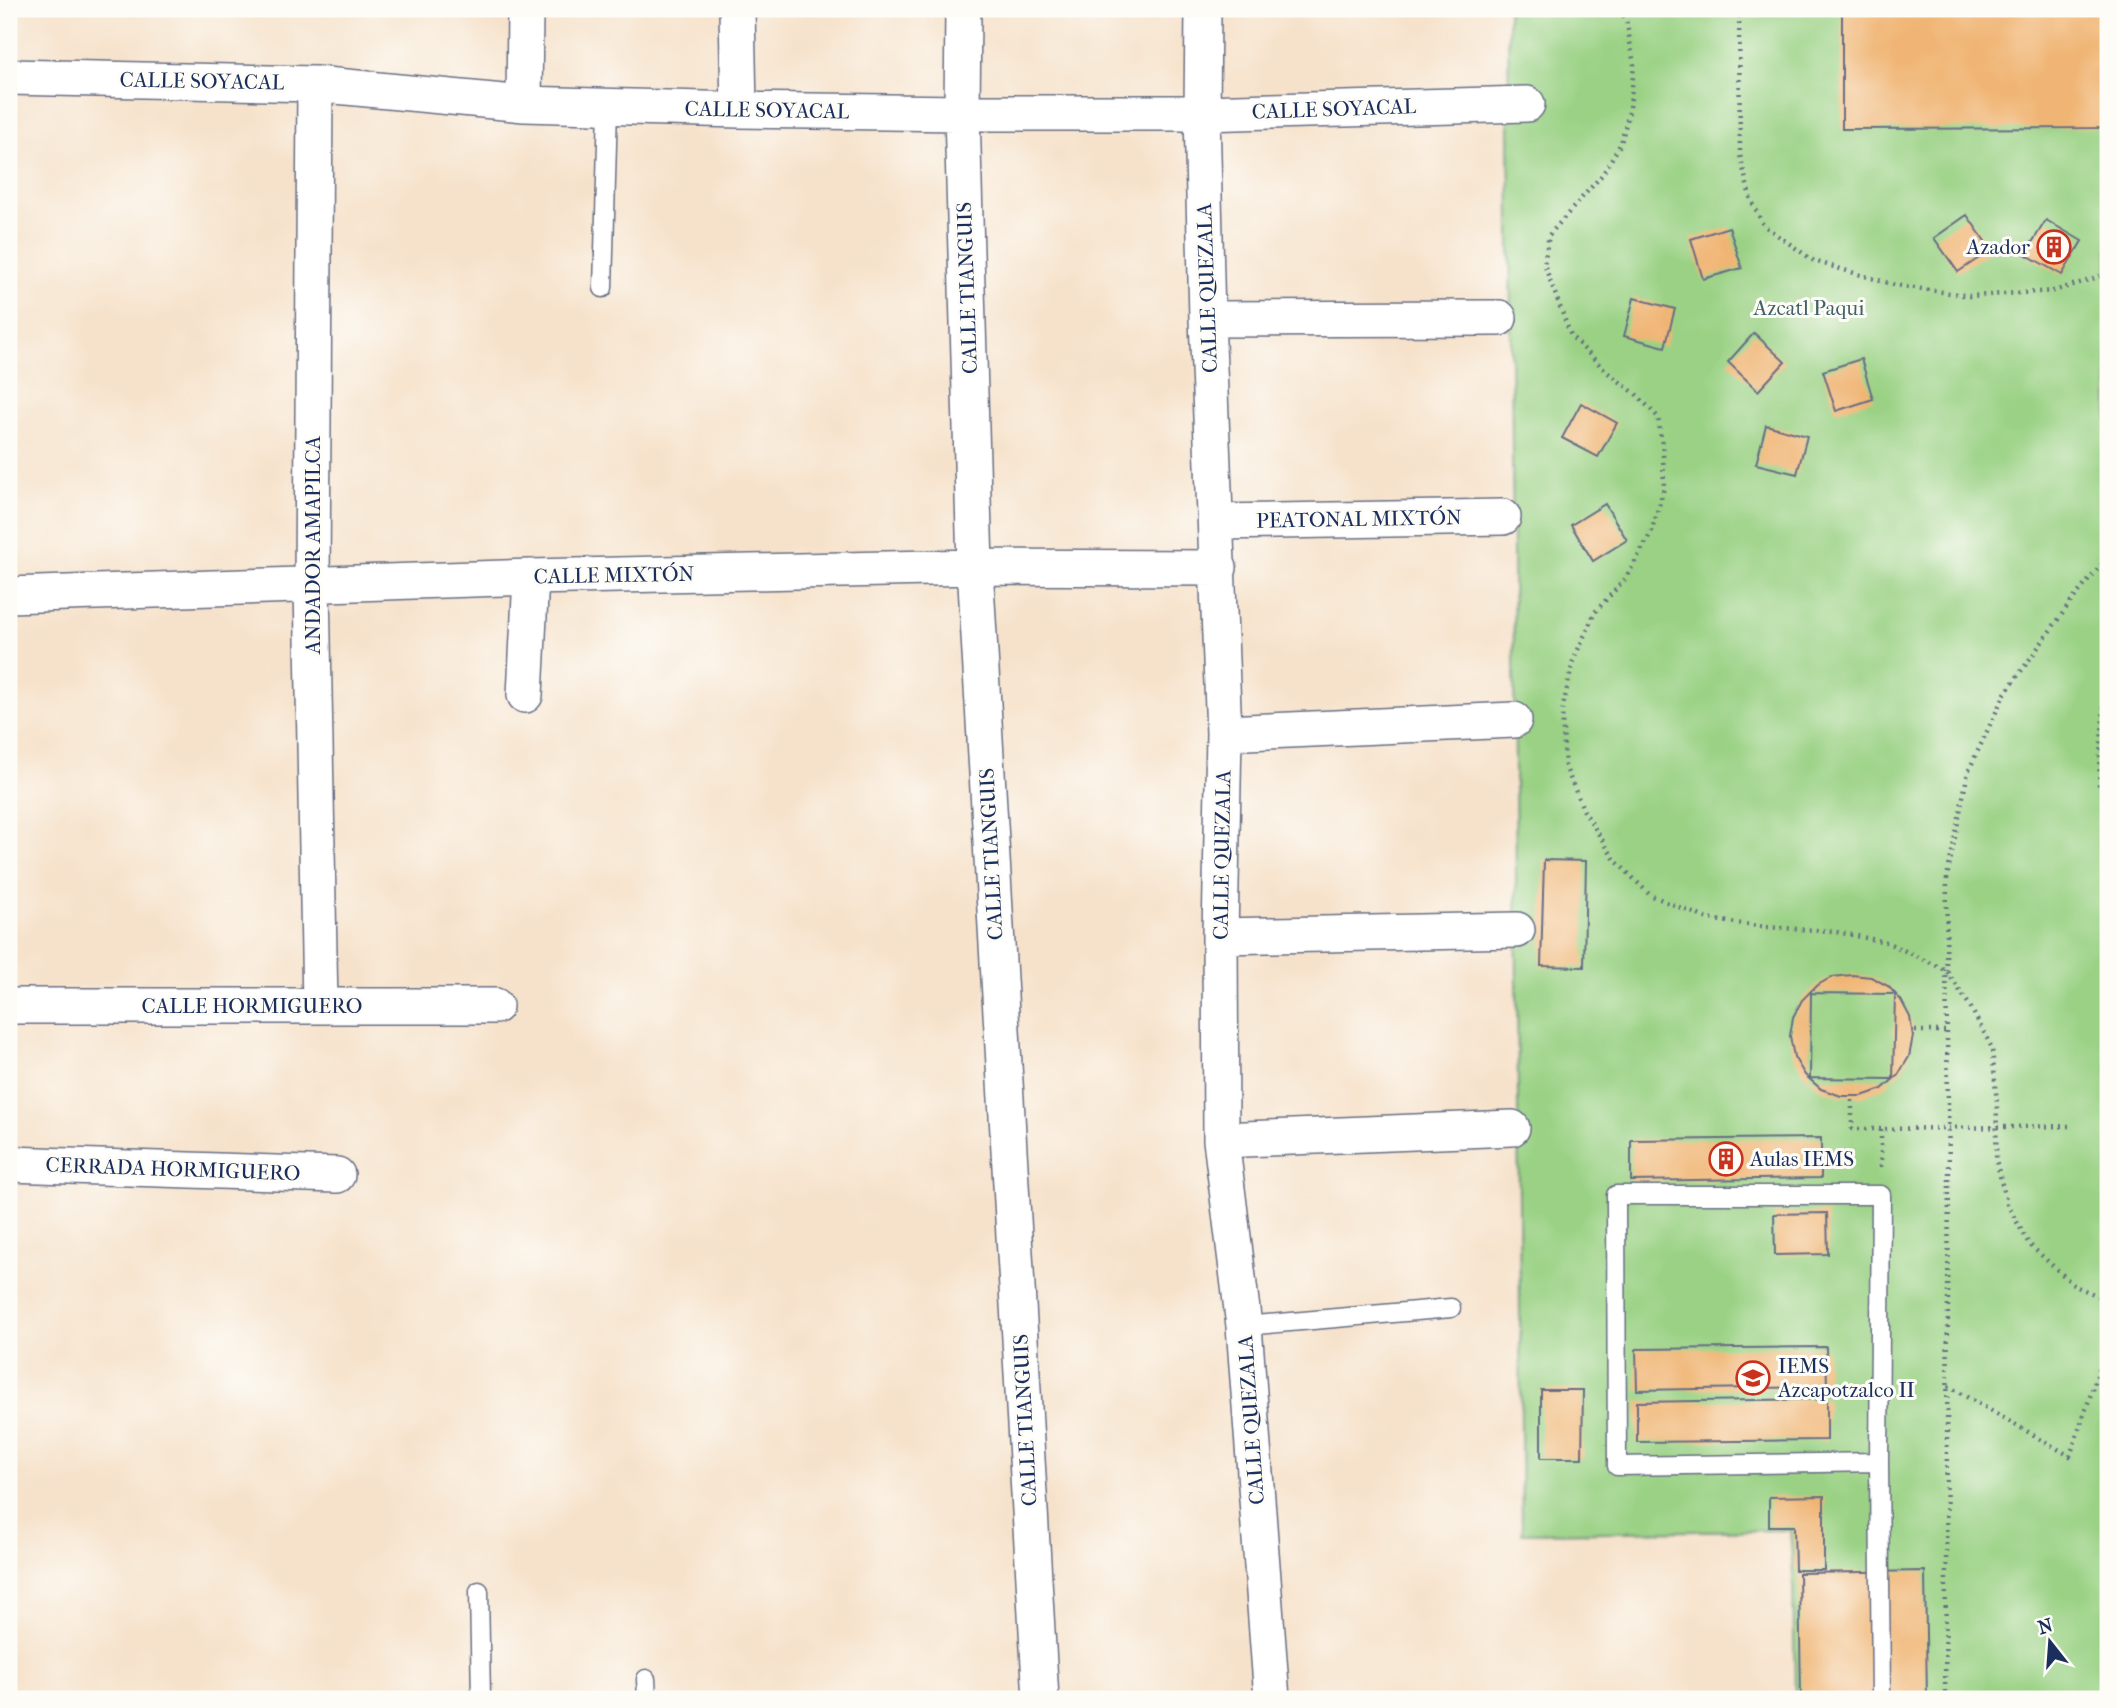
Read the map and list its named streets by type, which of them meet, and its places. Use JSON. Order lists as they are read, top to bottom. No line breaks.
{"streets":{"street":["CALLE SOYACAL","CALLE TIANGUIS","CALLE QUEZALA","PEATONAL MIXTÓN","ANDADOR AMAPILCA","CALLE MIXTÓN","CALLE HORMIGUERO","CERRADA HORMIGUERO"]},"crossings":[["CALLE SOYACAL","CALLE TIANGUIS"],["CALLE SOYACAL","CALLE QUEZALA"],["CALLE SOYACAL","ANDADOR AMAPILCA"],["CALLE TIANGUIS","CALLE MIXTÓN"],["CALLE QUEZALA","PEATONAL MIXTÓN"],["CALLE QUEZALA","CALLE MIXTÓN"],["ANDADOR AMAPILCA","CALLE MIXTÓN"],["ANDADOR AMAPILCA","CALLE HORMIGUERO"]],"parks":["Azcatl Paqui"],"places":{"building":["Azador","Aulas IEMS"],"school or university":["IEMS Azcapotzalco II"]},"north":"top"}
